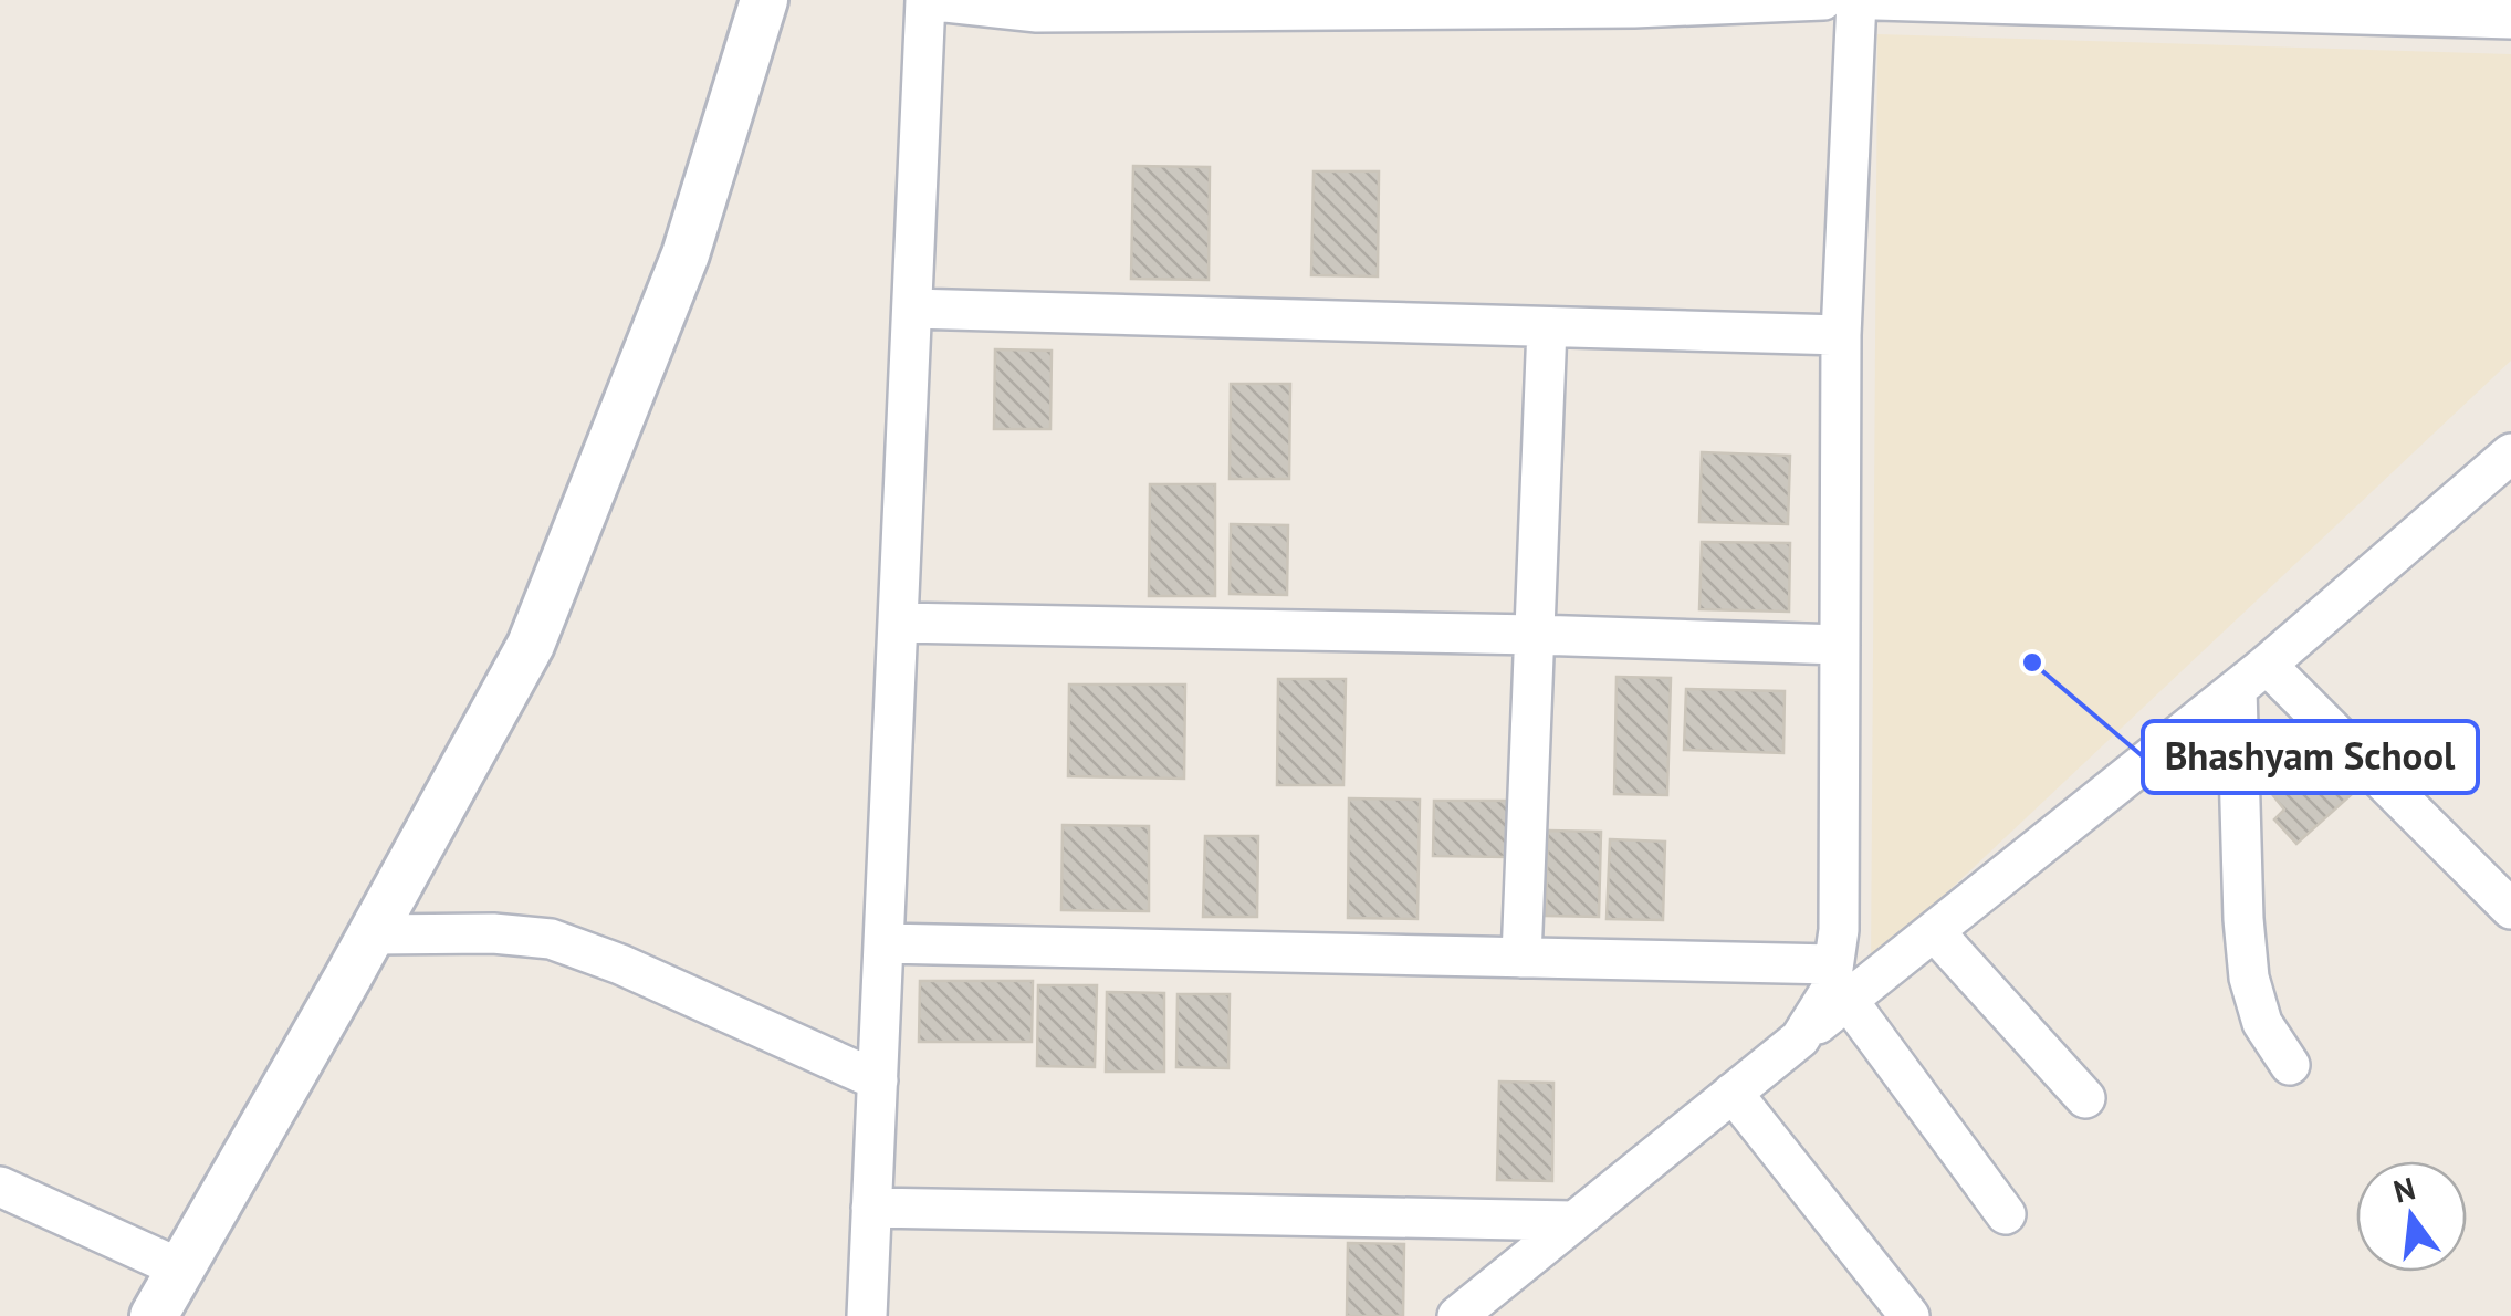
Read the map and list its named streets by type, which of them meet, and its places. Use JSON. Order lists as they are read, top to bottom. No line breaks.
{"places":["Bhashyam School"],"north":"top"}
